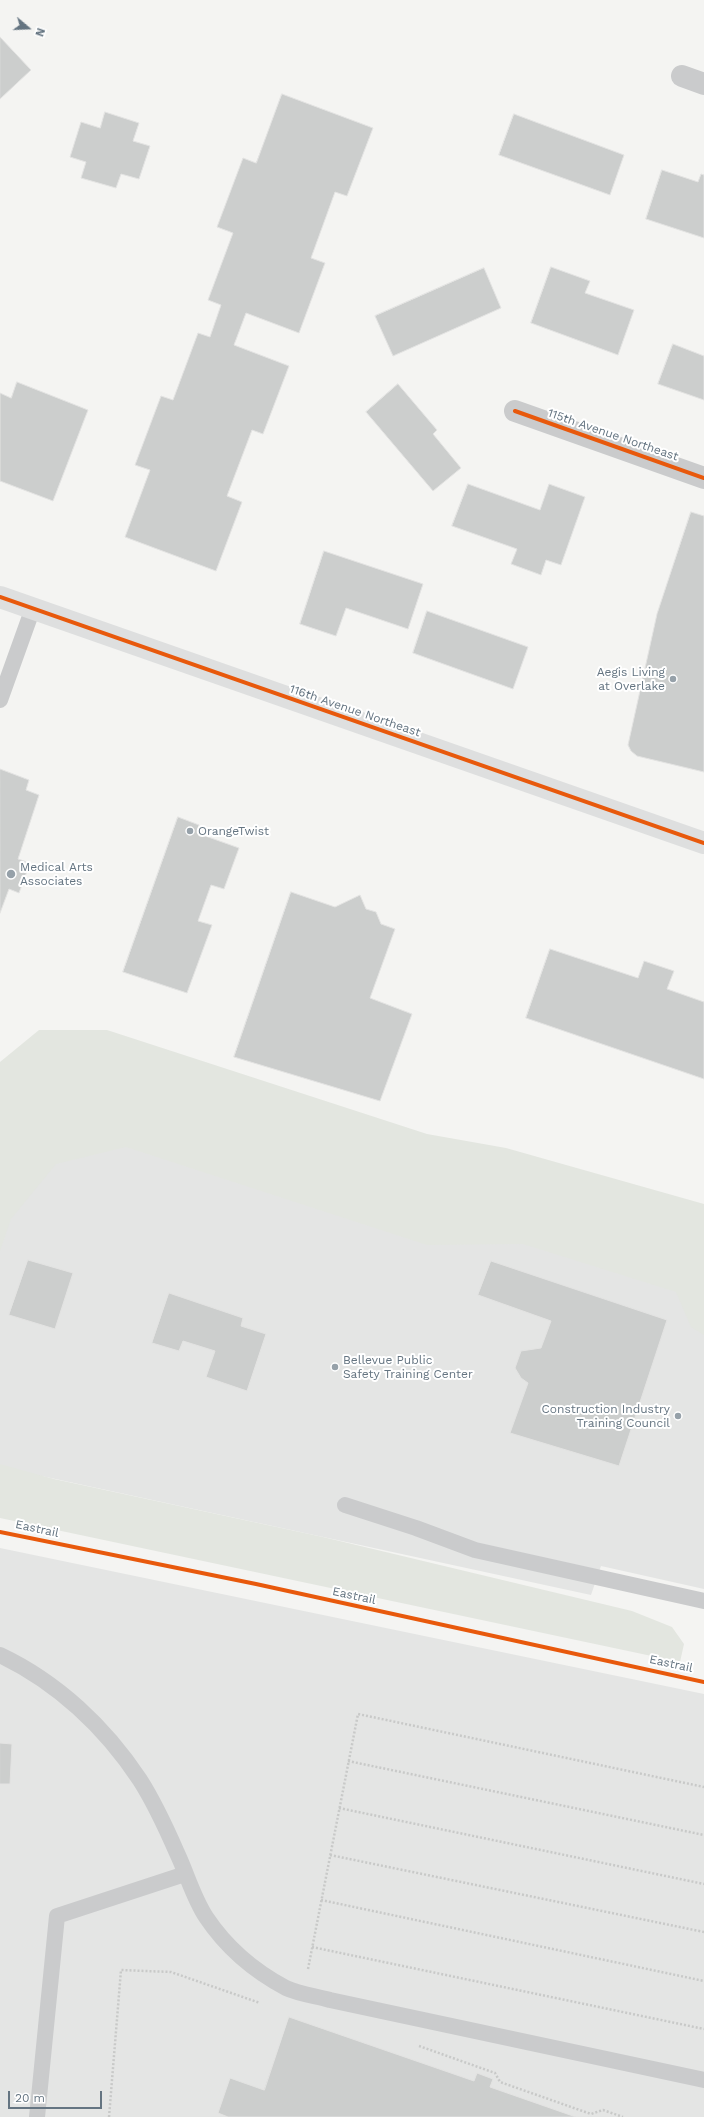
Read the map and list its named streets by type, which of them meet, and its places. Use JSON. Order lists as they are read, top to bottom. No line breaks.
{"streets":{"main road":["116th Avenue Northeast"],"street":["115th Avenue Northeast"],"cycle path":["Eastrail"]},"places":["Aegis Living at Overlake","OrangeTwist","Medical Arts Associates","Bellevue Public Safety Training Center","Construction Industry Training Council"],"scale_bar":"20 m","north":"right"}
